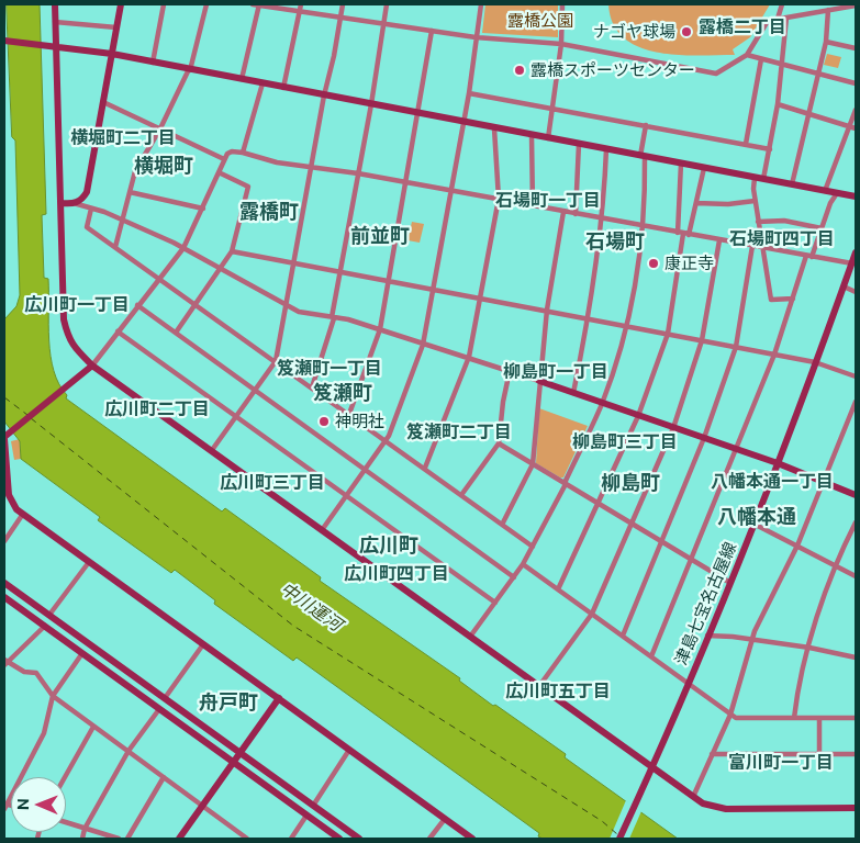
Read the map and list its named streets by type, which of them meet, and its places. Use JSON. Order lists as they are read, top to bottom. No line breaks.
{"streets":{"street":["津島七宝名古屋線"]},"districts":["露橋二丁目","横堀町二丁目","横堀町","石場町一丁目","露橋町","前並町","石場町四丁目","石場町","広川町一丁目","笈瀬町一丁目","柳島町一丁目","笈瀬町","広川町二丁目","笈瀬町二丁目","柳島町三丁目","八幡本通一丁目","広川町三丁目","柳島町","八幡本通","広川町","広川町四丁目","広川町五丁目","舟戸町","富川町一丁目"],"water":["中川運河"],"parks":["露橋公園"],"places":["ナゴヤ球場","露橋スポーツセンター","康正寺","神明社"],"north":"left"}
